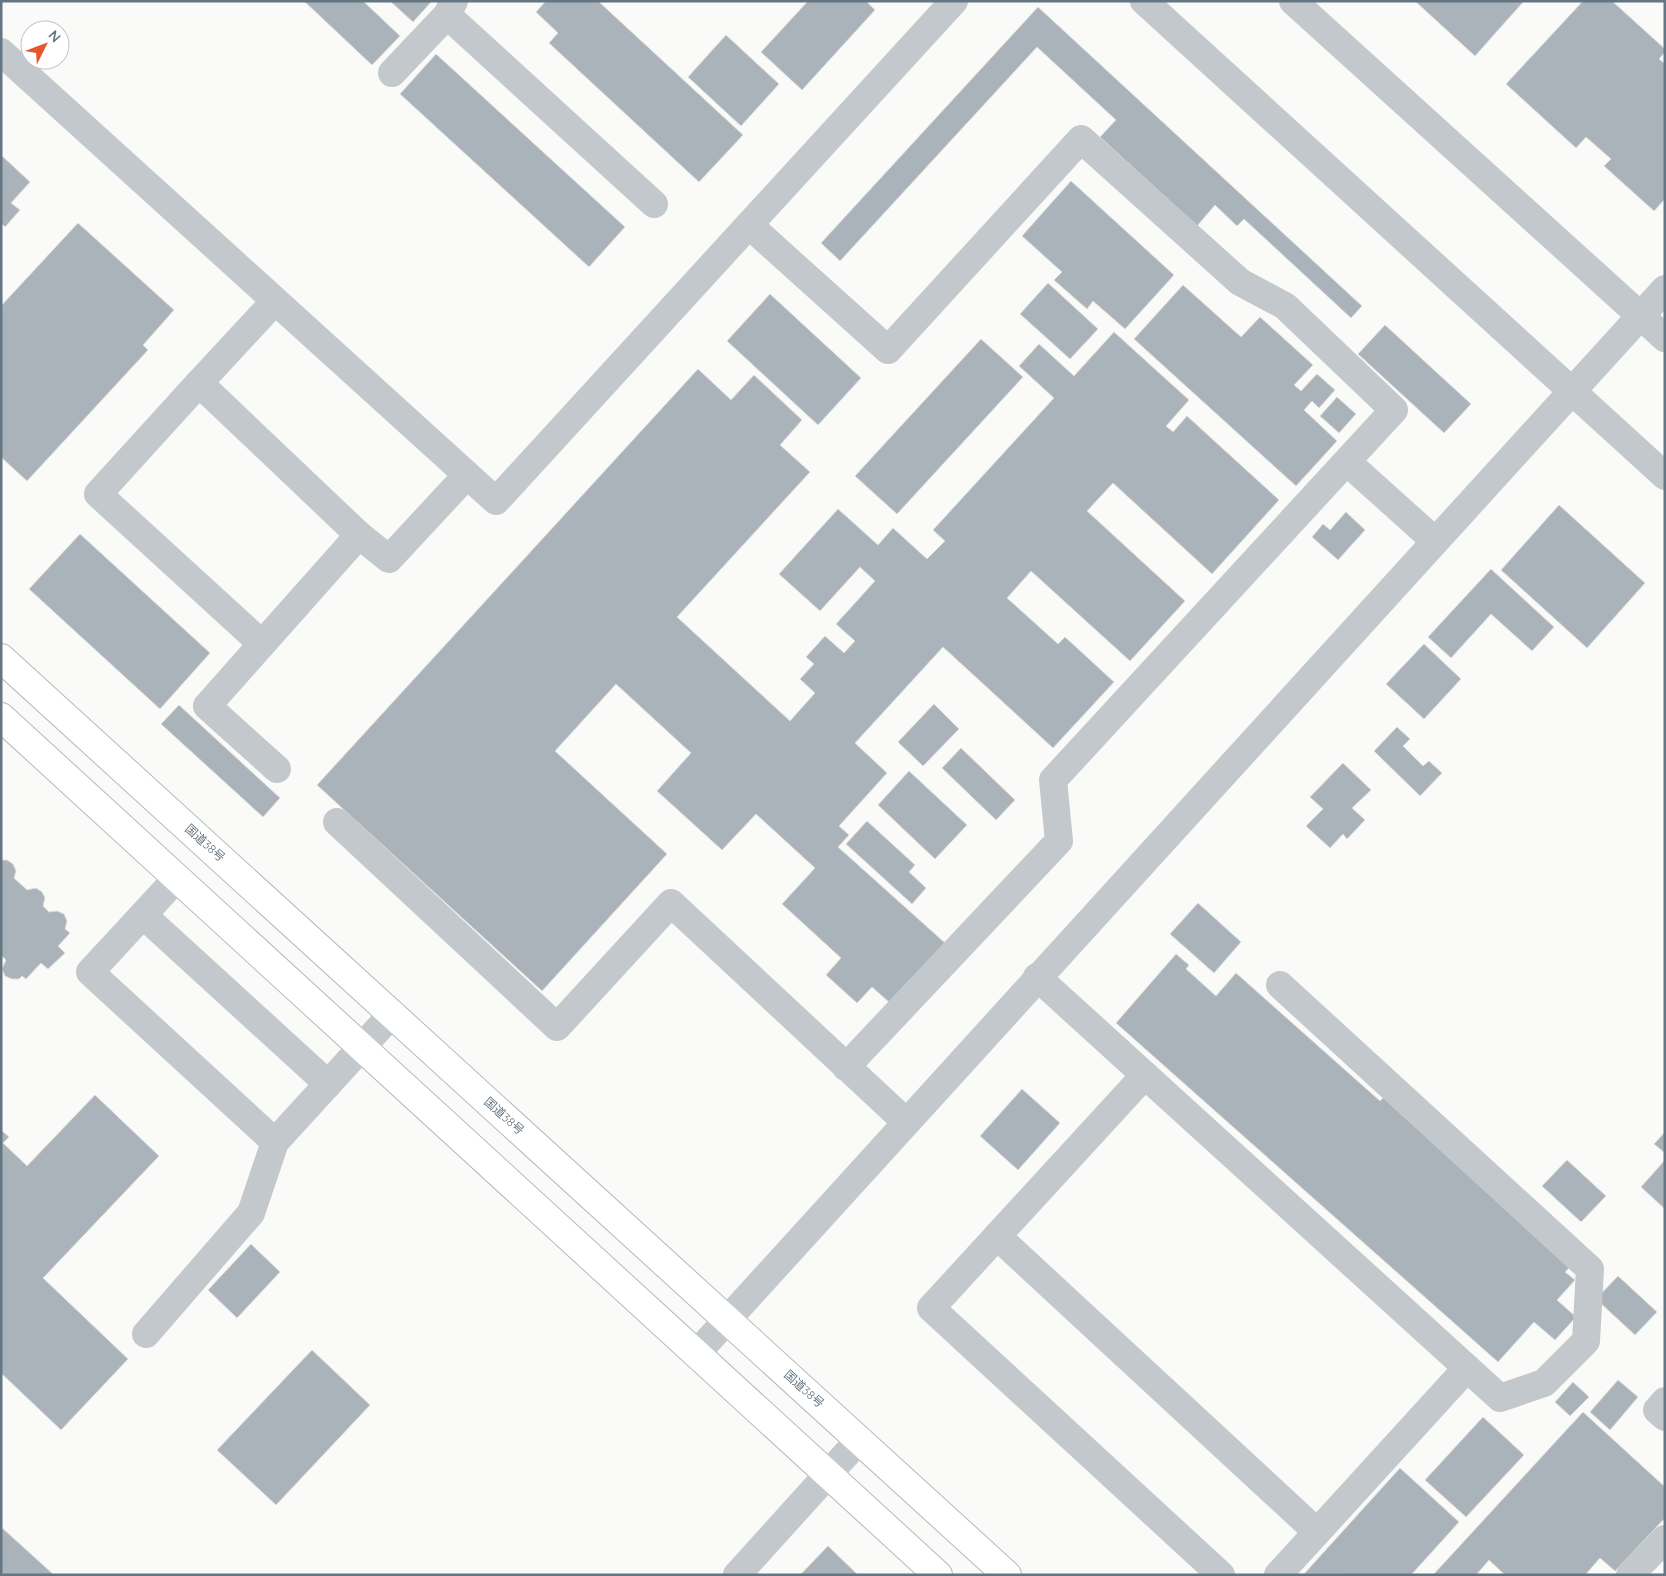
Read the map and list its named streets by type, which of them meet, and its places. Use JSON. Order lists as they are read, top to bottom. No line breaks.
{"streets":{"highway":["国道38号"]},"north":"top right"}
